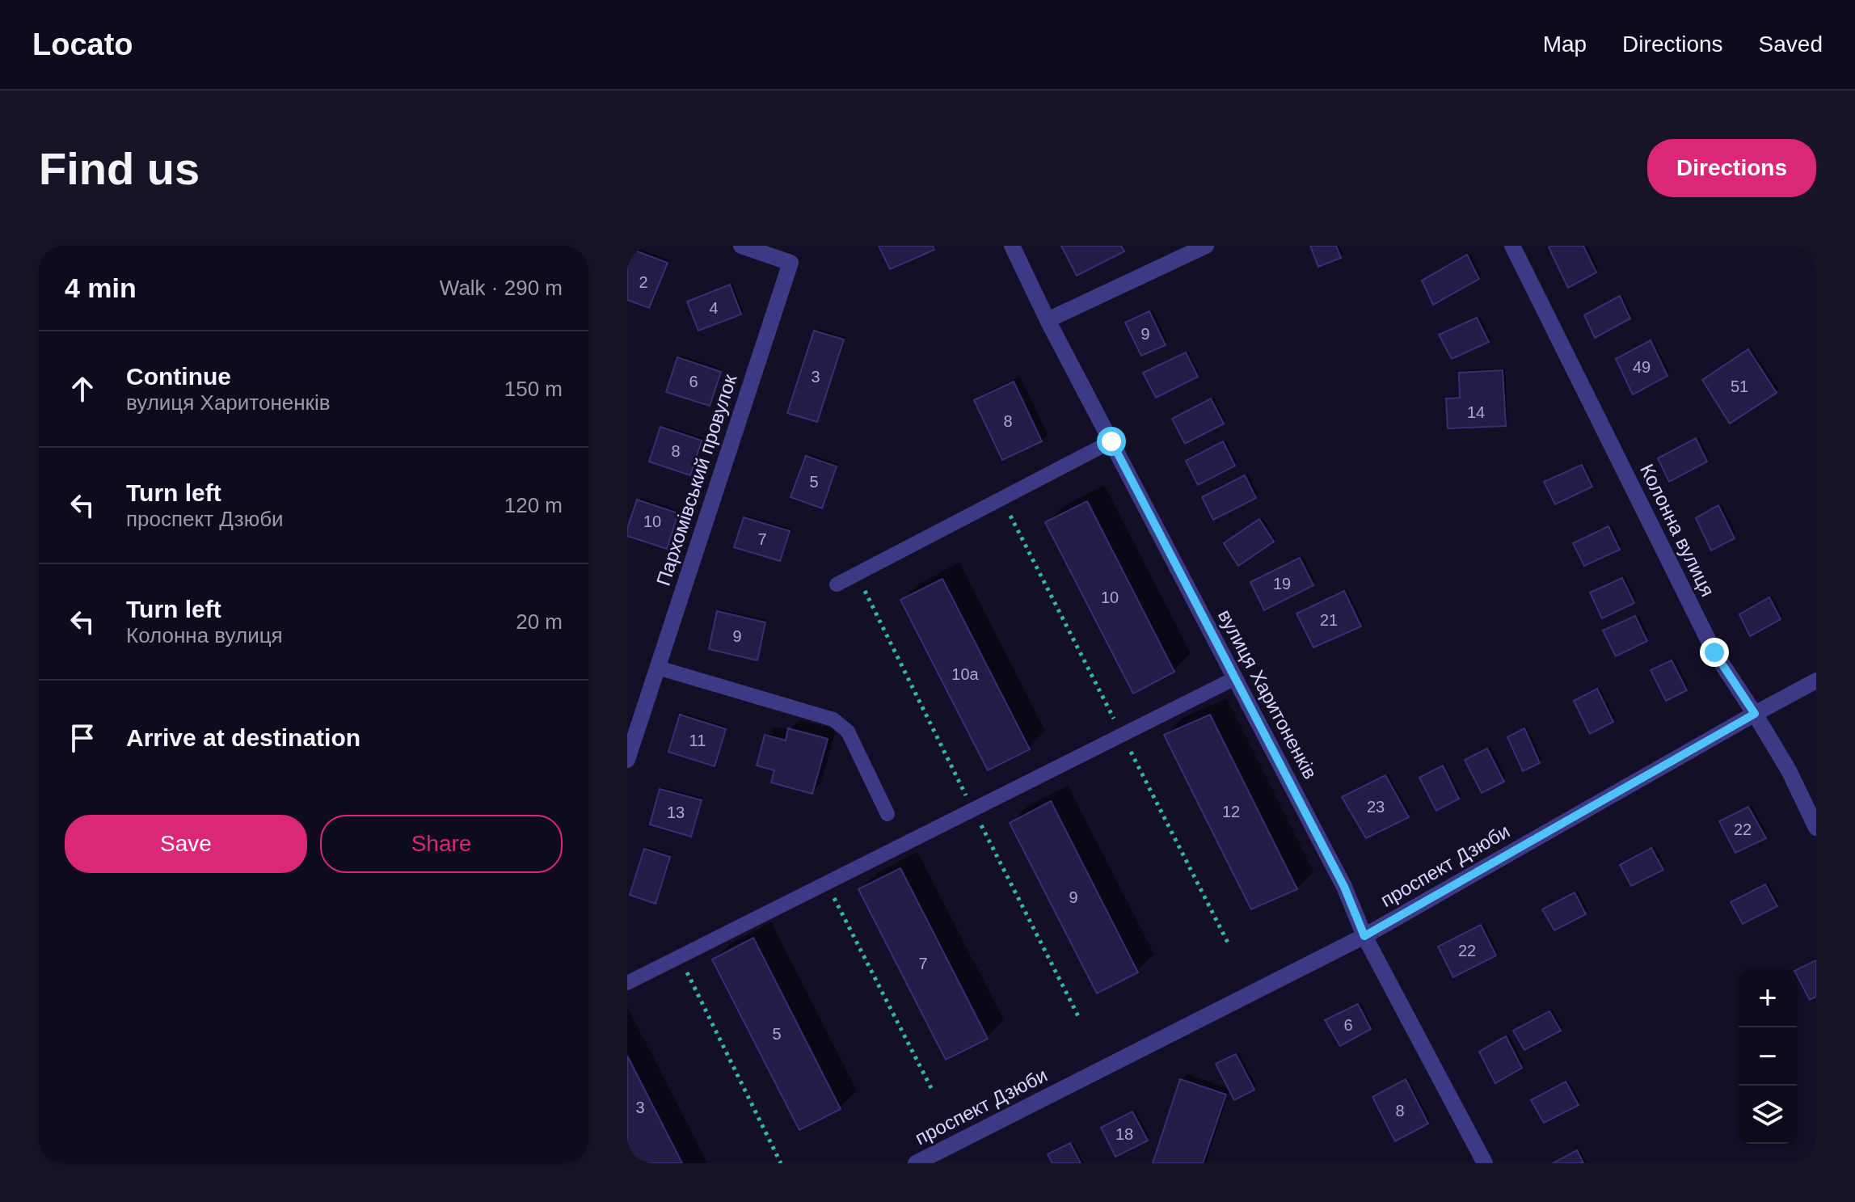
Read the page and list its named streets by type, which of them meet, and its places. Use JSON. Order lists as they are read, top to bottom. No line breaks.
{"streets":{"street":["Пархомівський провулок","Колонна вулиця","вулиця Харитоненків","проспект Дзюби"]},"crossings":[["Колонна вулиця","проспект Дзюби"],["вулиця Харитоненків","проспект Дзюби"]],"house_numbers":["2","4","9","49","3","6","51","14","8","8","5","10","7","19","10","21","9","10а","11","23","12","13","22","9","22","7","6","5","3","8","18"],"page":{"header":"Locato","nav":["Map","Directions","Saved"],"buttons":["Directions",["Save","Share"]],"title":"Find us","heading":["4 min","Walk · 290 m"],"list":[["Continue","вулиця Харитоненків","150 m"],["Turn left","проспект Дзюби","120 m"],["Turn left","Колонна вулиця","20 m"],"Arrive at destination"],"map_buttons":["+","−"]}}
